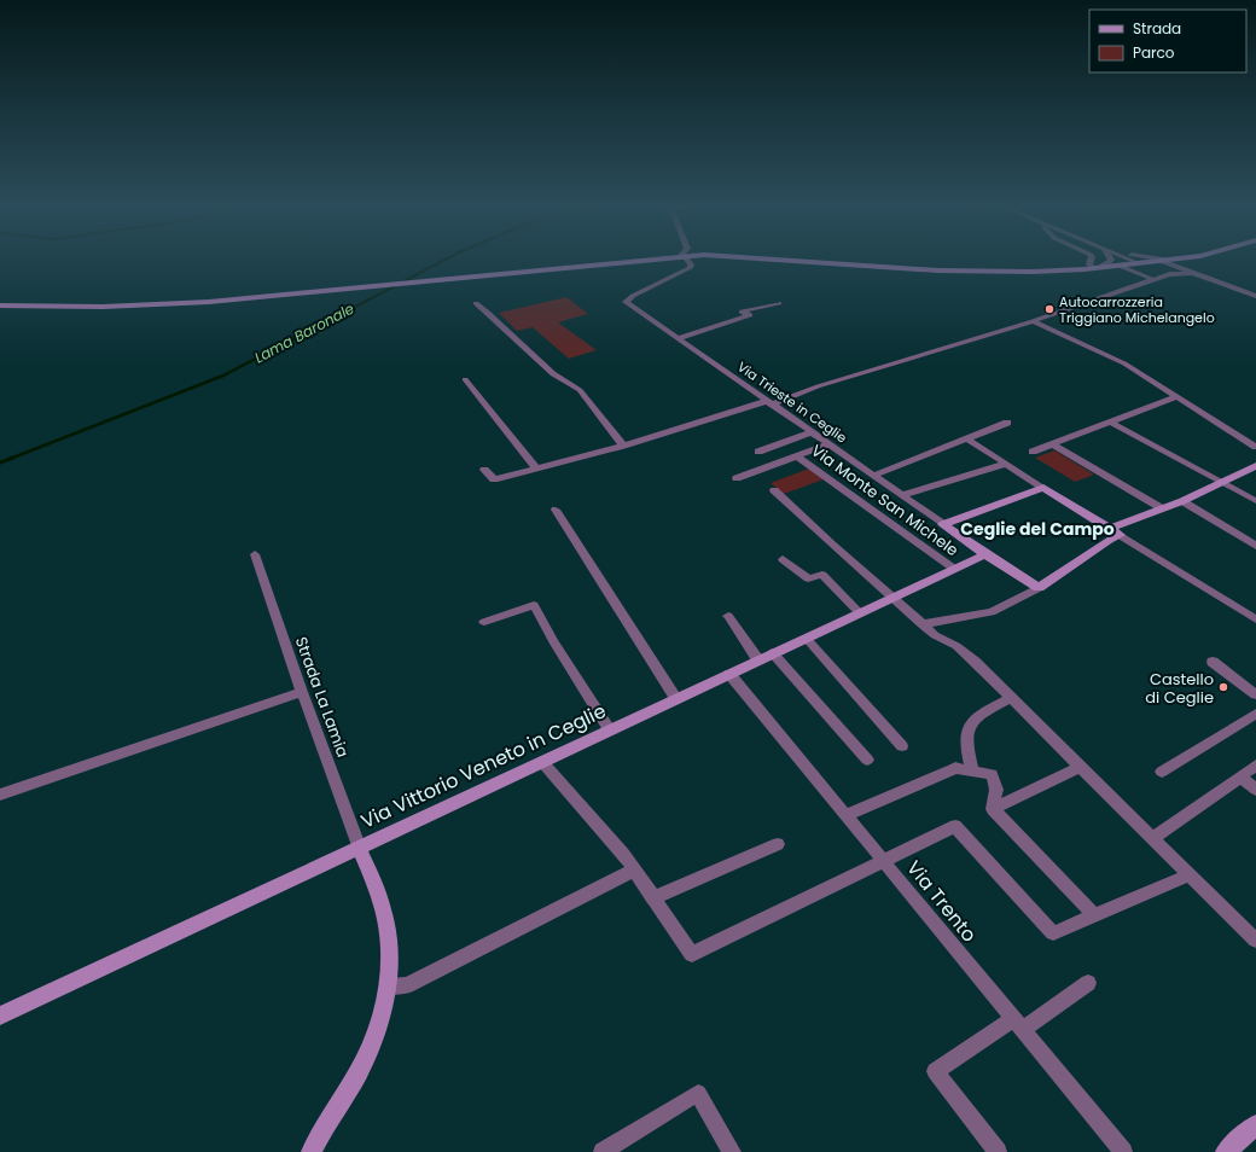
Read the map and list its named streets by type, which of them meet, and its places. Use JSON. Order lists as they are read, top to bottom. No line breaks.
{"streets":{"main road":["Via Vittorio Veneto in Ceglie"],"street":["Via Trieste in Ceglie","Via Monte San Michele","Strada La Lamia","Via Trento"]},"crossings":[["Via Monte San Michele","Via Vittorio Veneto in Ceglie"],["Strada La Lamia","Via Vittorio Veneto in Ceglie"],["Via Vittorio Veneto in Ceglie","Via Trento"]],"districts":["Ceglie del Campo"],"water":["Lama Baronale"],"places":["Autocarrozzeria Triggiano Michelangelo","Castello di Ceglie"],"legend":["Strada","Parco"]}
